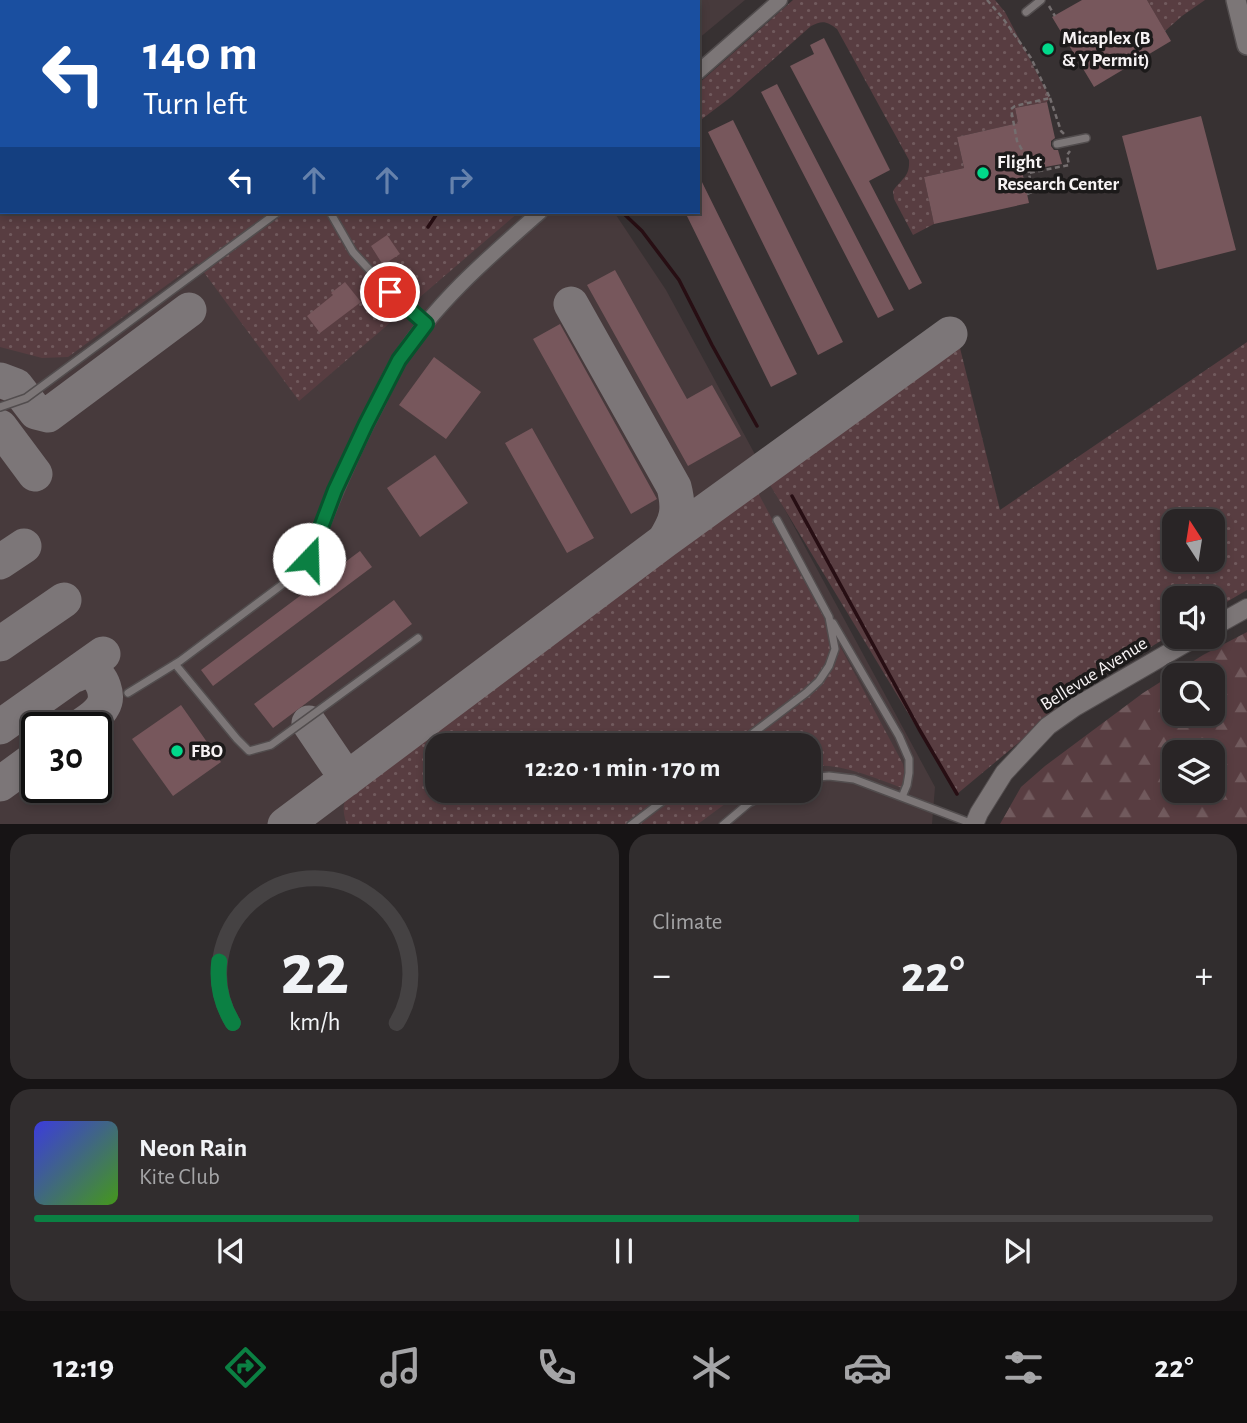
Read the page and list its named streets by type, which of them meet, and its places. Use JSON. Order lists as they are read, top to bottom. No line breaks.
{"streets":{"street":["Bellevue Avenue"]},"places":["Micaplex (B & Y Permit)","Flight Research Center","FBO"],"north":"top","page":{"turn":["140 m","Turn left"],"limit":"30","trip":"12:20 · 1 min · 170 m","tile":"Climate","heat":["−","22°","+"],"song":["Neon Rain","Kite Club"],"tabs":["12:19","22°"],"gauge":["22","km/h"]}}
